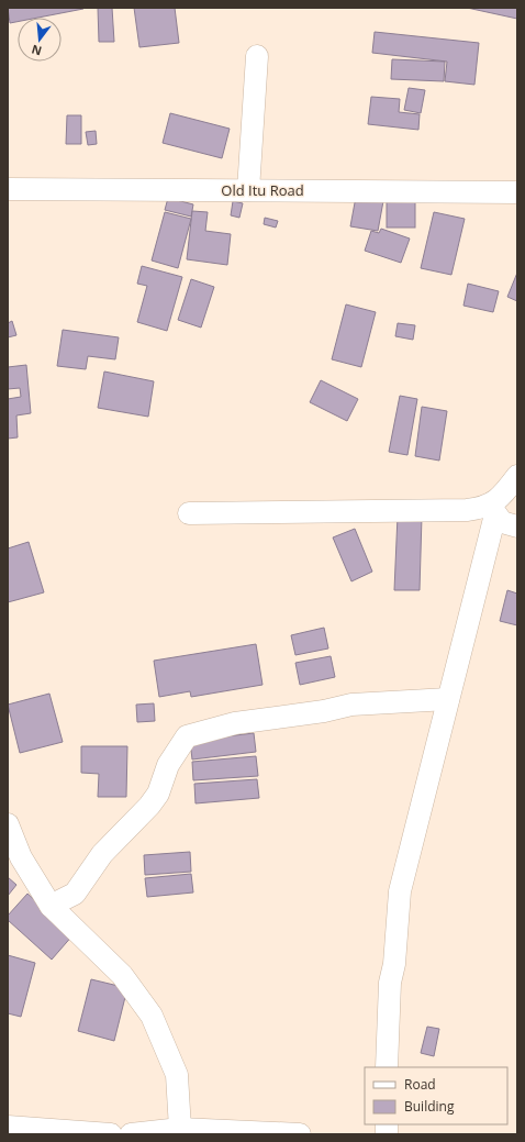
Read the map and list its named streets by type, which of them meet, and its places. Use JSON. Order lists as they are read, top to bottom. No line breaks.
{"streets":{"street":["Old Itu Road"]},"legend":["Road","Building"],"north":"bottom"}
